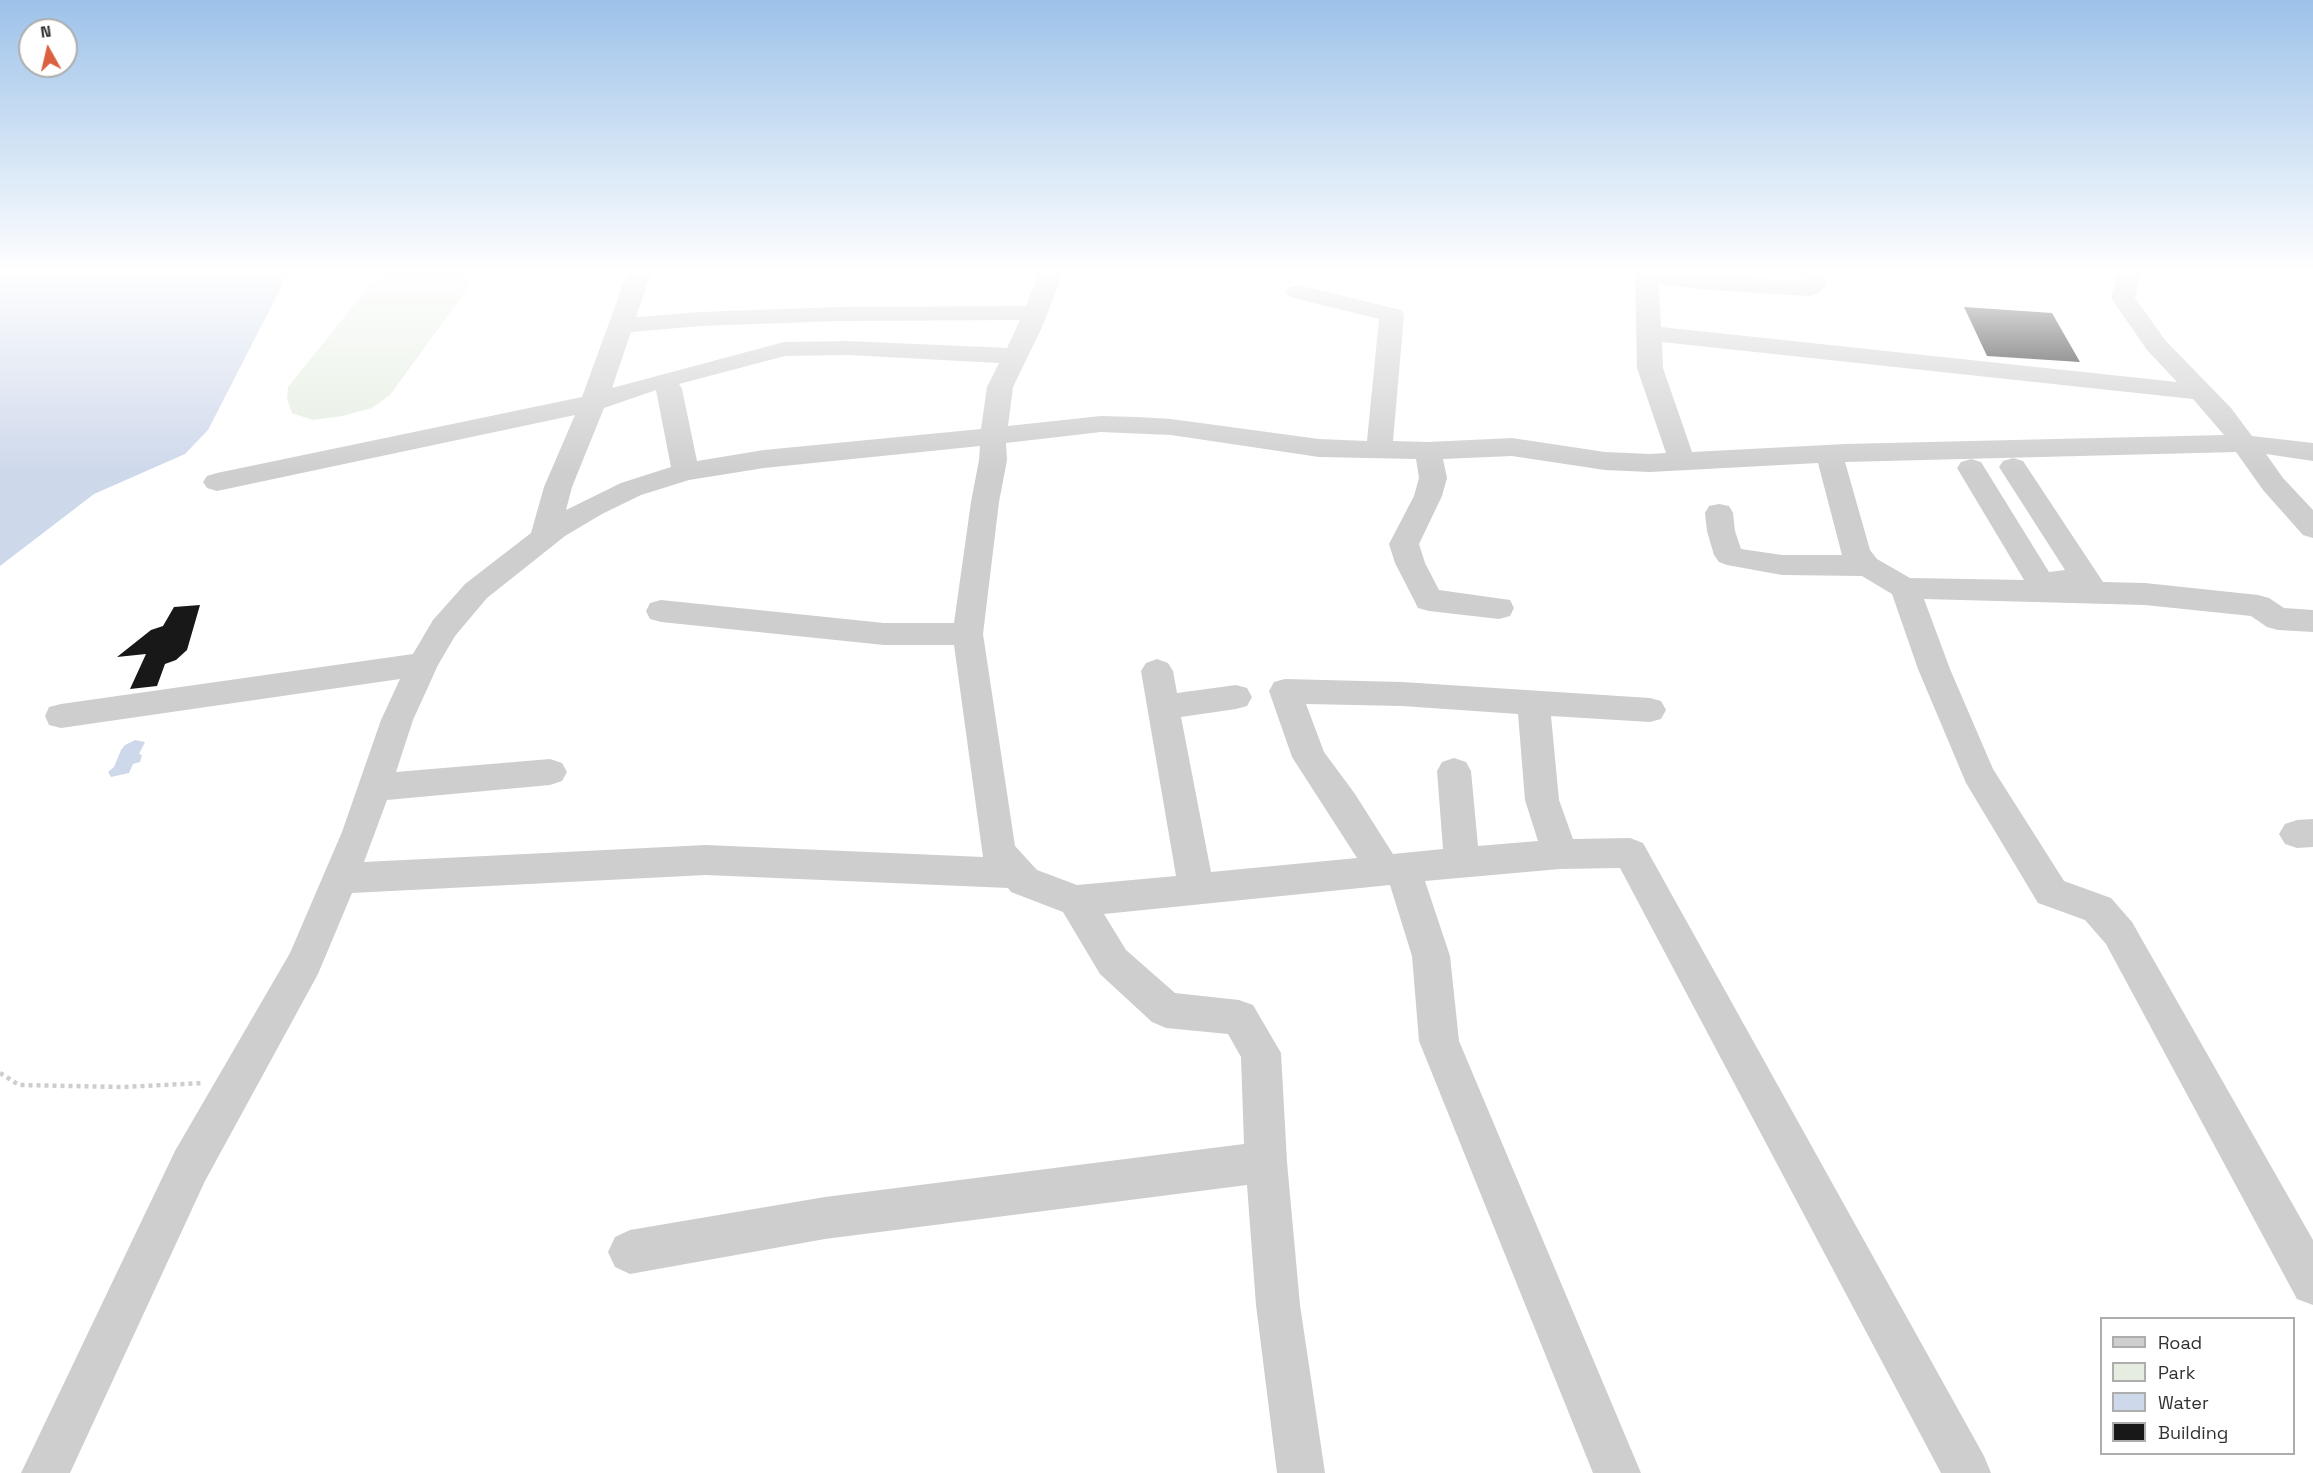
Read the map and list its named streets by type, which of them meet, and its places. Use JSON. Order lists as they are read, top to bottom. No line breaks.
{"legend":["Road","Park","Water","Building"],"north":"top"}
